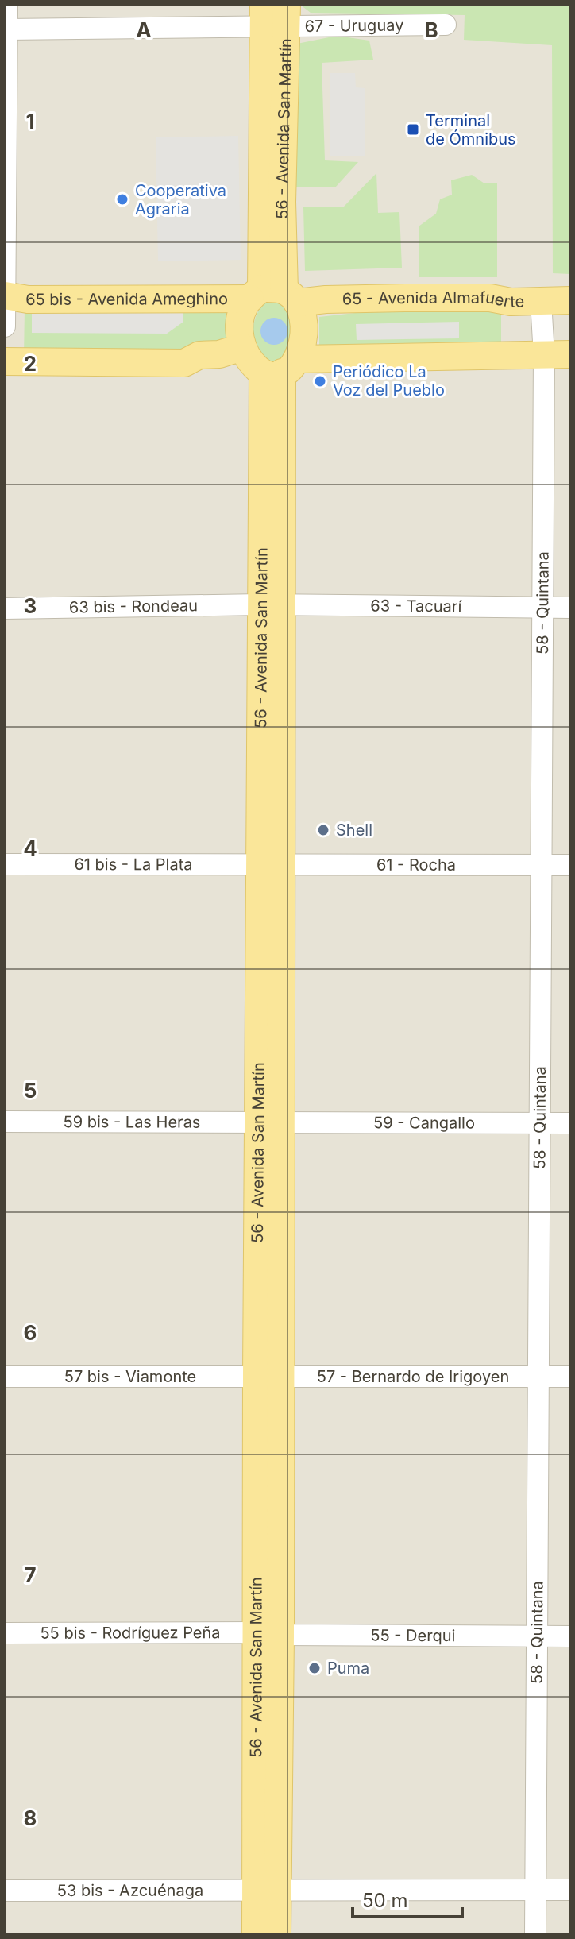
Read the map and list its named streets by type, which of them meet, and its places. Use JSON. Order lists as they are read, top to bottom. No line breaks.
{"streets":{"main road":["56 - Avenida San Martín","65 bis - Avenida Ameghino","65 - Avenida Almafuerte"],"street":["67 - Uruguay","58 - Quintana","63 - Tacuarí","63 bis - Rondeau","61 bis - La Plata","61 - Rocha","59 bis - Las Heras","59 - Cangallo","57 bis - Viamonte","57 - Bernardo de Irigoyen","55 bis - Rodríguez Peña","55 - Derqui","53 bis - Azcuénaga"]},"crossings":[["67 - Uruguay","56 - Avenida San Martín"],["56 - Avenida San Martín","65 bis - Avenida Ameghino"],["56 - Avenida San Martín","65 - Avenida Almafuerte"],["56 - Avenida San Martín","63 - Tacuarí"],["56 - Avenida San Martín","63 bis - Rondeau"],["56 - Avenida San Martín","61 bis - La Plata"],["56 - Avenida San Martín","61 - Rocha"],["56 - Avenida San Martín","59 bis - Las Heras"],["56 - Avenida San Martín","59 - Cangallo"],["56 - Avenida San Martín","57 bis - Viamonte"],["56 - Avenida San Martín","57 - Bernardo de Irigoyen"],["56 - Avenida San Martín","55 bis - Rodríguez Peña"],["56 - Avenida San Martín","55 - Derqui"],["56 - Avenida San Martín","53 bis - Azcuénaga"],["65 bis - Avenida Ameghino","65 - Avenida Almafuerte"],["65 - Avenida Almafuerte","58 - Quintana"],["58 - Quintana","63 - Tacuarí"],["58 - Quintana","61 - Rocha"],["58 - Quintana","59 - Cangallo"],["58 - Quintana","57 - Bernardo de Irigoyen"],["58 - Quintana","55 - Derqui"],["58 - Quintana","53 bis - Azcuénaga"],["63 - Tacuarí","63 bis - Rondeau"],["61 bis - La Plata","61 - Rocha"],["59 bis - Las Heras","59 - Cangallo"],["57 bis - Viamonte","57 - Bernardo de Irigoyen"],["55 bis - Rodríguez Peña","55 - Derqui"]],"places":{"transit":["Terminal de Ómnibus"],"other":["Cooperativa Agraria","Periódico La Voz del Pueblo","Shell","Puma"]},"scale_bar":"50 m","grid":{"columns":["A","B"],"rows":["1","2","3","4","5","6","7","8"]}}
